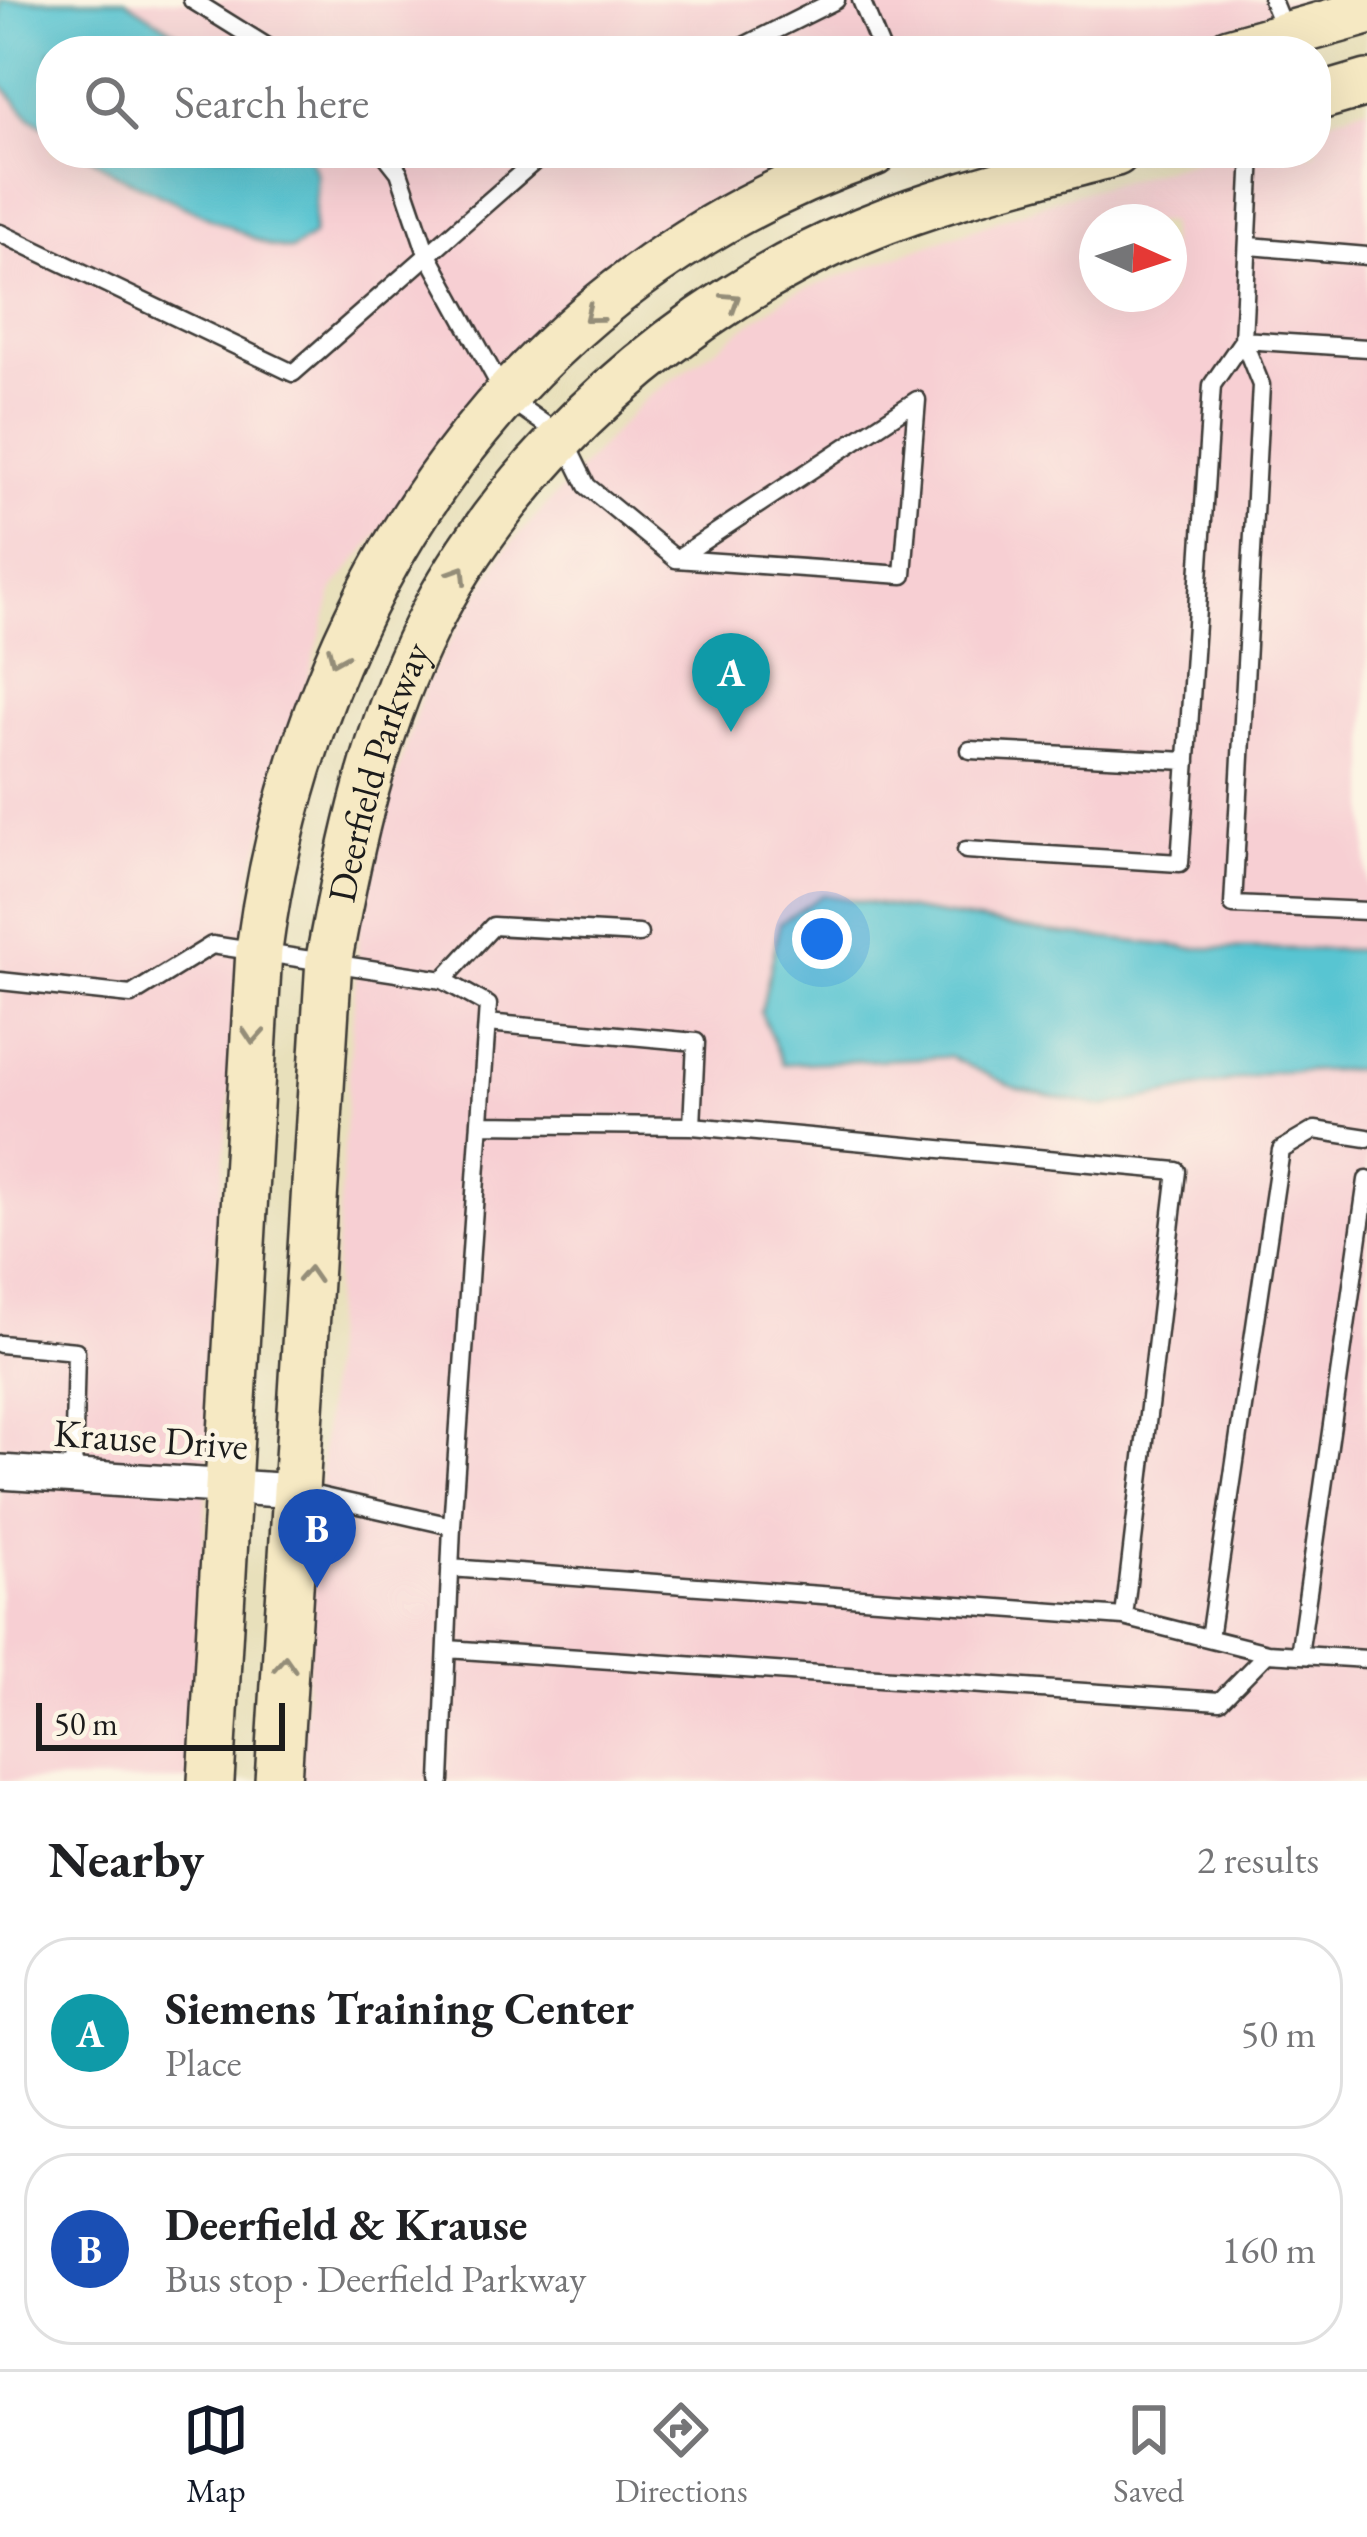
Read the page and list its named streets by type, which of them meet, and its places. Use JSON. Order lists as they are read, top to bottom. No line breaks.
{"streets":{"main road":["Deerfield Parkway"],"street":["Krause Drive"]},"crossings":[["Deerfield Parkway","Krause Drive"]],"scale_bar":"50 m","north":"right","page":{"search":"Search here","pins":["A","B"],"scale":"50 m","heading":["Nearby","2 results"],"list":[{"mark":"A","name":"Siemens Training Center","note":"Place","value":"50 m"},{"mark":"B","name":"Deerfield & Krause","note":"Bus stop · Deerfield Parkway","value":"160 m"}],"nav":["Map","Directions","Saved"]}}
